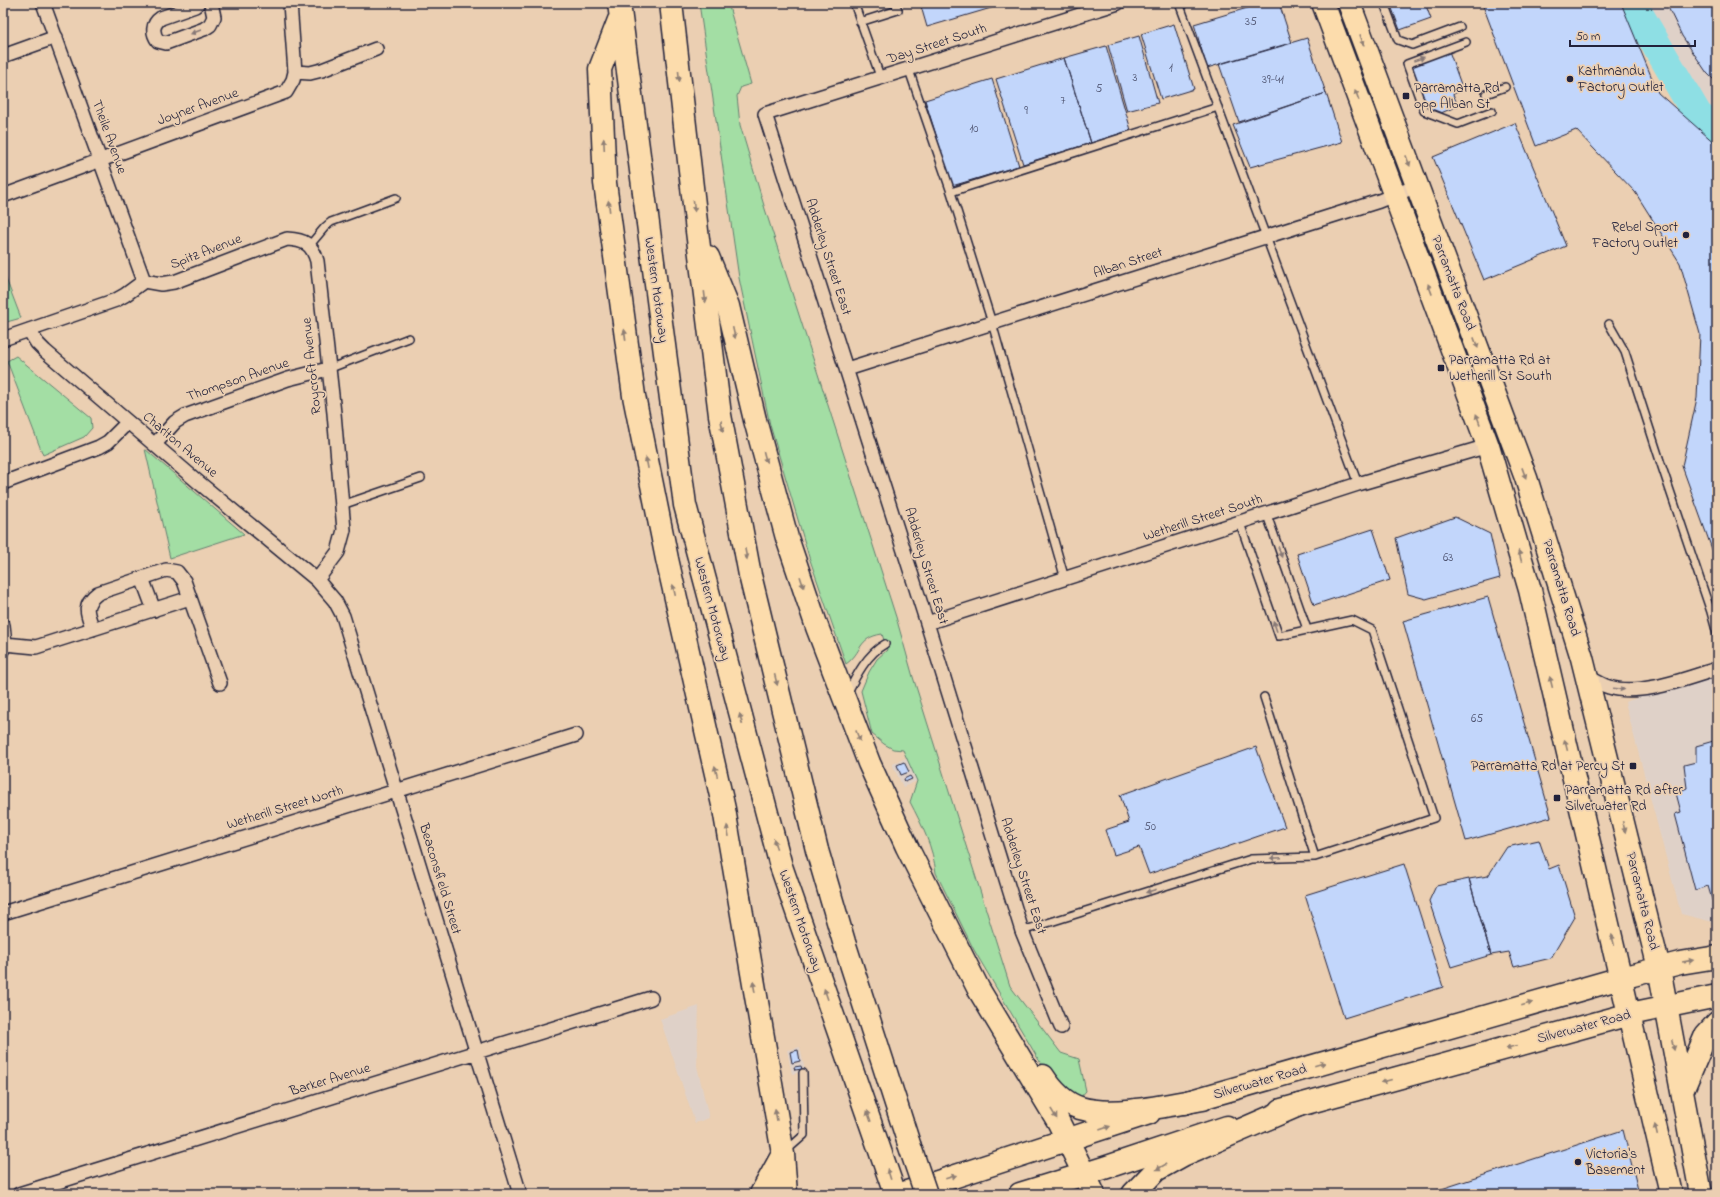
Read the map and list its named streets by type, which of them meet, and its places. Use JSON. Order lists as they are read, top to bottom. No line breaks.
{"streets":{"highway":["Parramatta Road","Western Motorway","Silverwater Road"],"street":["Day Street South","Joyner Avenue","Theile Avenue","Spitz Avenue","Adderley Street East","Alban Street","Roycroft Avenue","Thompson Avenue","Charlton Avenue","Wetherill Street South","Wetherill Street North","Beaconsfield Street","Barker Avenue"]},"crossings":[["Day Street South","Adderley Street East"],["Joyner Avenue","Theile Avenue"],["Theile Avenue","Spitz Avenue"],["Spitz Avenue","Roycroft Avenue"],["Adderley Street East","Alban Street"],["Adderley Street East","Wetherill Street South"],["Alban Street","Parramatta Road"],["Parramatta Road","Wetherill Street South"],["Parramatta Road","Silverwater Road"],["Roycroft Avenue","Thompson Avenue"],["Roycroft Avenue","Charlton Avenue"],["Roycroft Avenue","Beaconsfield Street"],["Thompson Avenue","Charlton Avenue"],["Charlton Avenue","Beaconsfield Street"],["Wetherill Street North","Beaconsfield Street"],["Beaconsfield Street","Barker Avenue"]],"places":{"other":["Kathmandu Factory Outlet","Rebel Sport Factory Outlet","Victoria's Basement"],"transit":["Parramatta Rd opp Alban St","Parramatta Rd at Wetherill St South","Parramatta Rd at Percy St","Parramatta Rd after Silverwater Rd"]},"house_numbers":["35","1","3","39-41","5","7","9","10","63","65","50"],"scale_bar":"50 m"}
